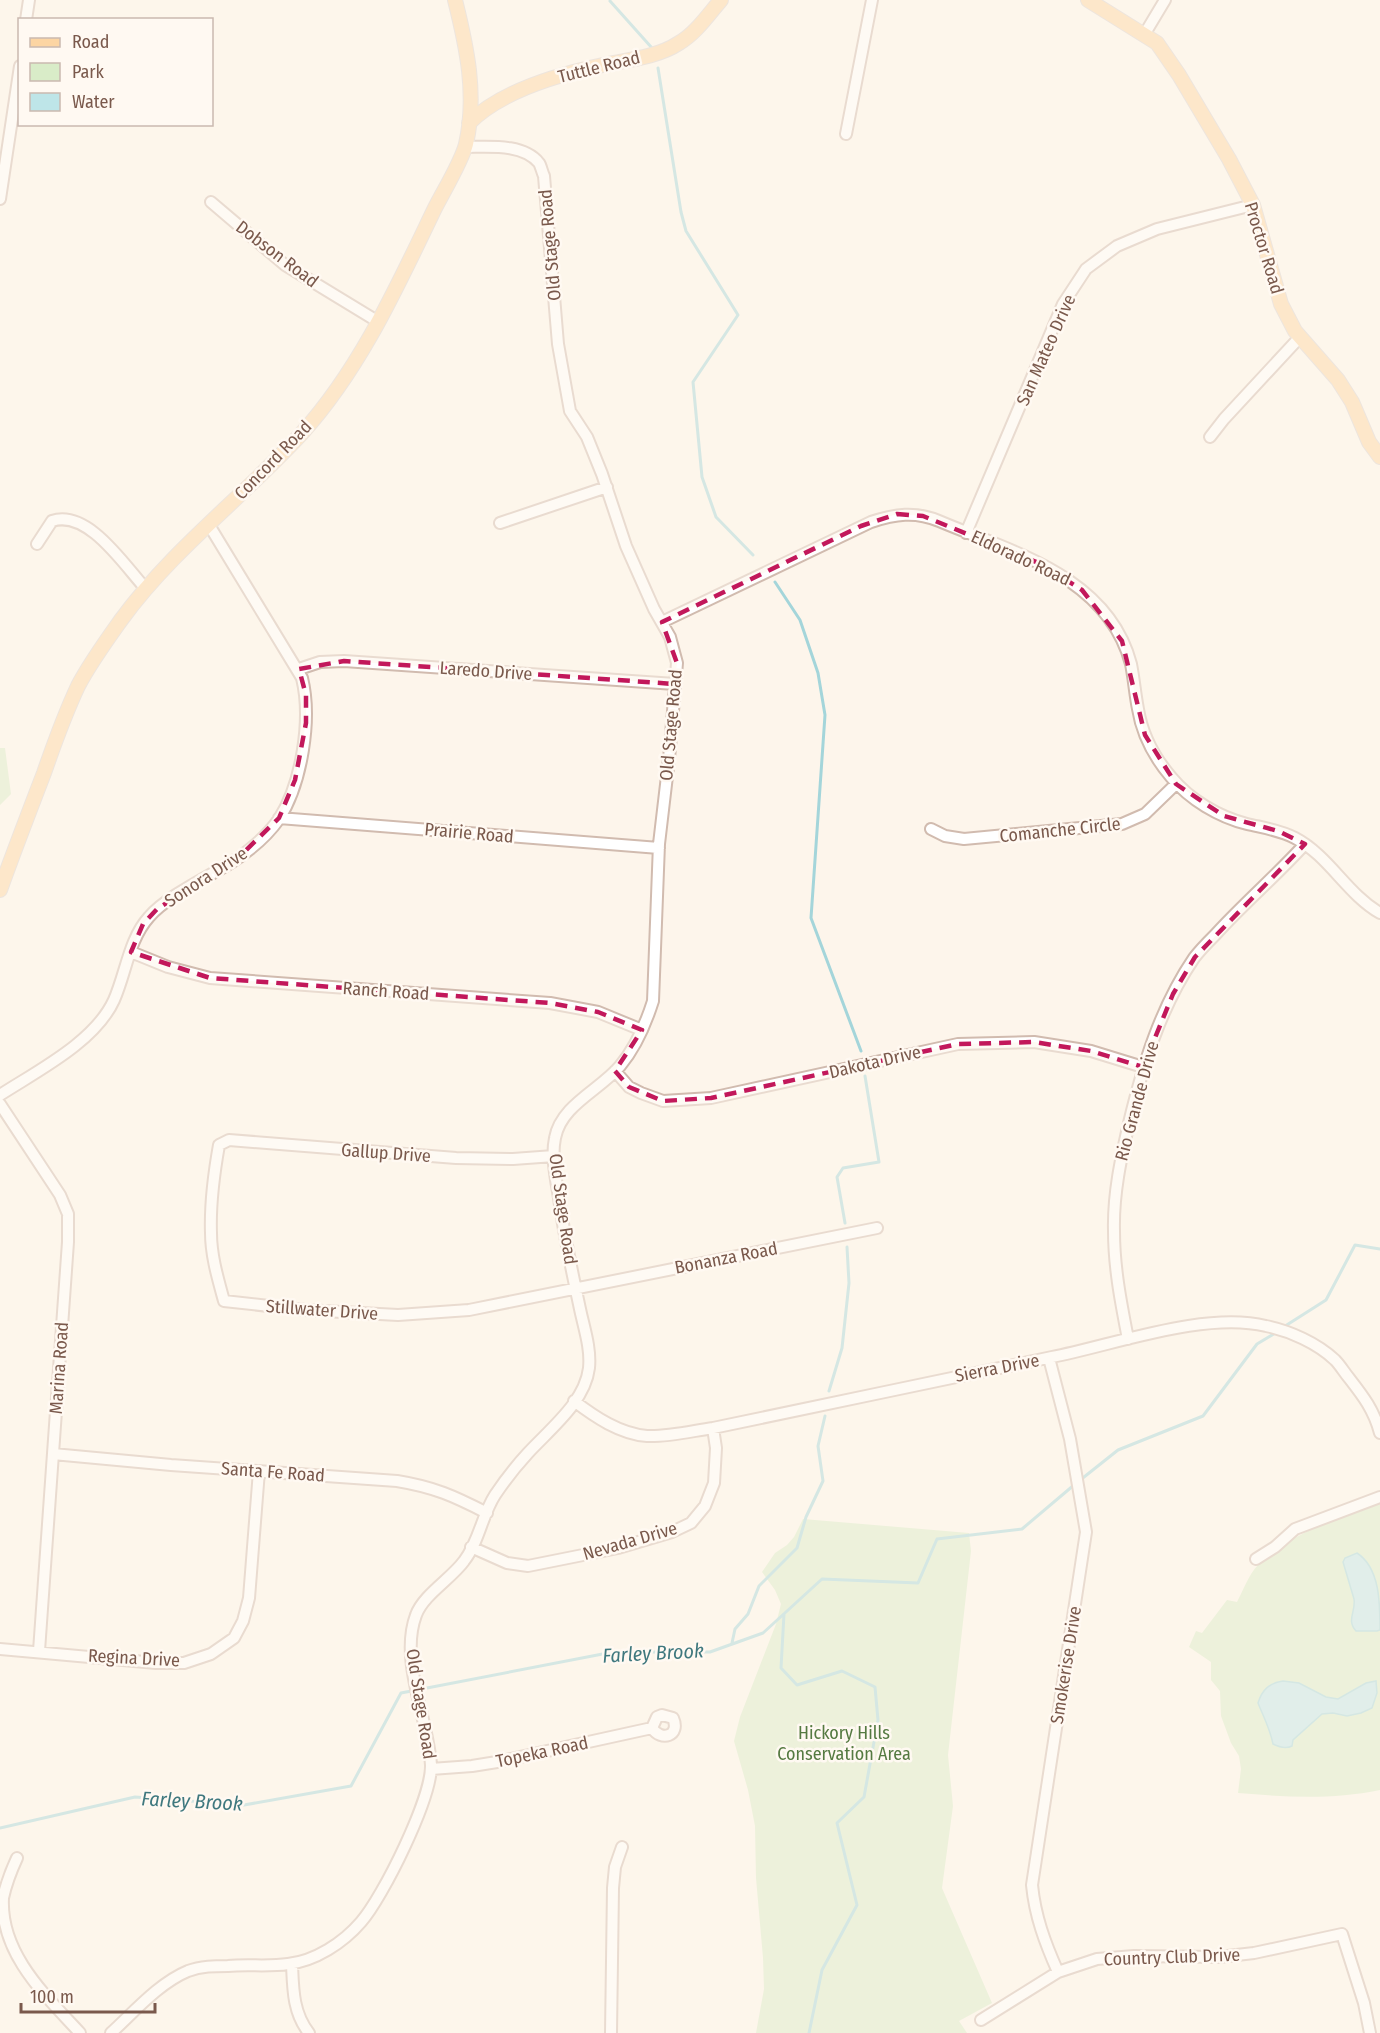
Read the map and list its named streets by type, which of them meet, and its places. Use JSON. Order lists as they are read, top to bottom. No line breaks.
{"streets":{"main road":["Tuttle Road","Proctor Road","Concord Road"],"street":["Old Stage Road","Dobson Road","San Mateo Drive","Eldorado Road","Laredo Drive","Comanche Circle","Prairie Road","Sonora Drive","Ranch Road","Dakota Drive","Rio Grande Drive","Gallup Drive","Bonanza Road","Stillwater Drive","Marina Road","Sierra Drive","Santa Fe Road","Nevada Drive","Regina Drive","Smokerise Drive","Topeka Road","Country Club Drive"]},"crossings":[["Tuttle Road","Concord Road"],["Old Stage Road","Concord Road"],["Old Stage Road","Eldorado Road"],["Old Stage Road","Laredo Drive"],["Old Stage Road","Prairie Road"],["Old Stage Road","Ranch Road"],["Old Stage Road","Dakota Drive"],["Old Stage Road","Gallup Drive"],["Old Stage Road","Bonanza Road"],["Old Stage Road","Stillwater Drive"],["Old Stage Road","Sierra Drive"],["Old Stage Road","Santa Fe Road"],["Old Stage Road","Nevada Drive"],["Old Stage Road","Topeka Road"],["Proctor Road","San Mateo Drive"],["Dobson Road","Concord Road"],["San Mateo Drive","Eldorado Road"],["Concord Road","Sonora Drive"],["Eldorado Road","Comanche Circle"],["Eldorado Road","Rio Grande Drive"],["Laredo Drive","Sonora Drive"],["Prairie Road","Sonora Drive"],["Sonora Drive","Ranch Road"],["Dakota Drive","Rio Grande Drive"],["Rio Grande Drive","Sierra Drive"],["Gallup Drive","Stillwater Drive"],["Bonanza Road","Stillwater Drive"],["Marina Road","Santa Fe Road"],["Marina Road","Regina Drive"],["Sierra Drive","Nevada Drive"],["Sierra Drive","Smokerise Drive"],["Santa Fe Road","Regina Drive"],["Smokerise Drive","Country Club Drive"]],"water":["Farley Brook"],"parks":["Hickory Hills Conservation Area"],"legend":["Road","Park","Water"],"scale_bar":"100 m"}
